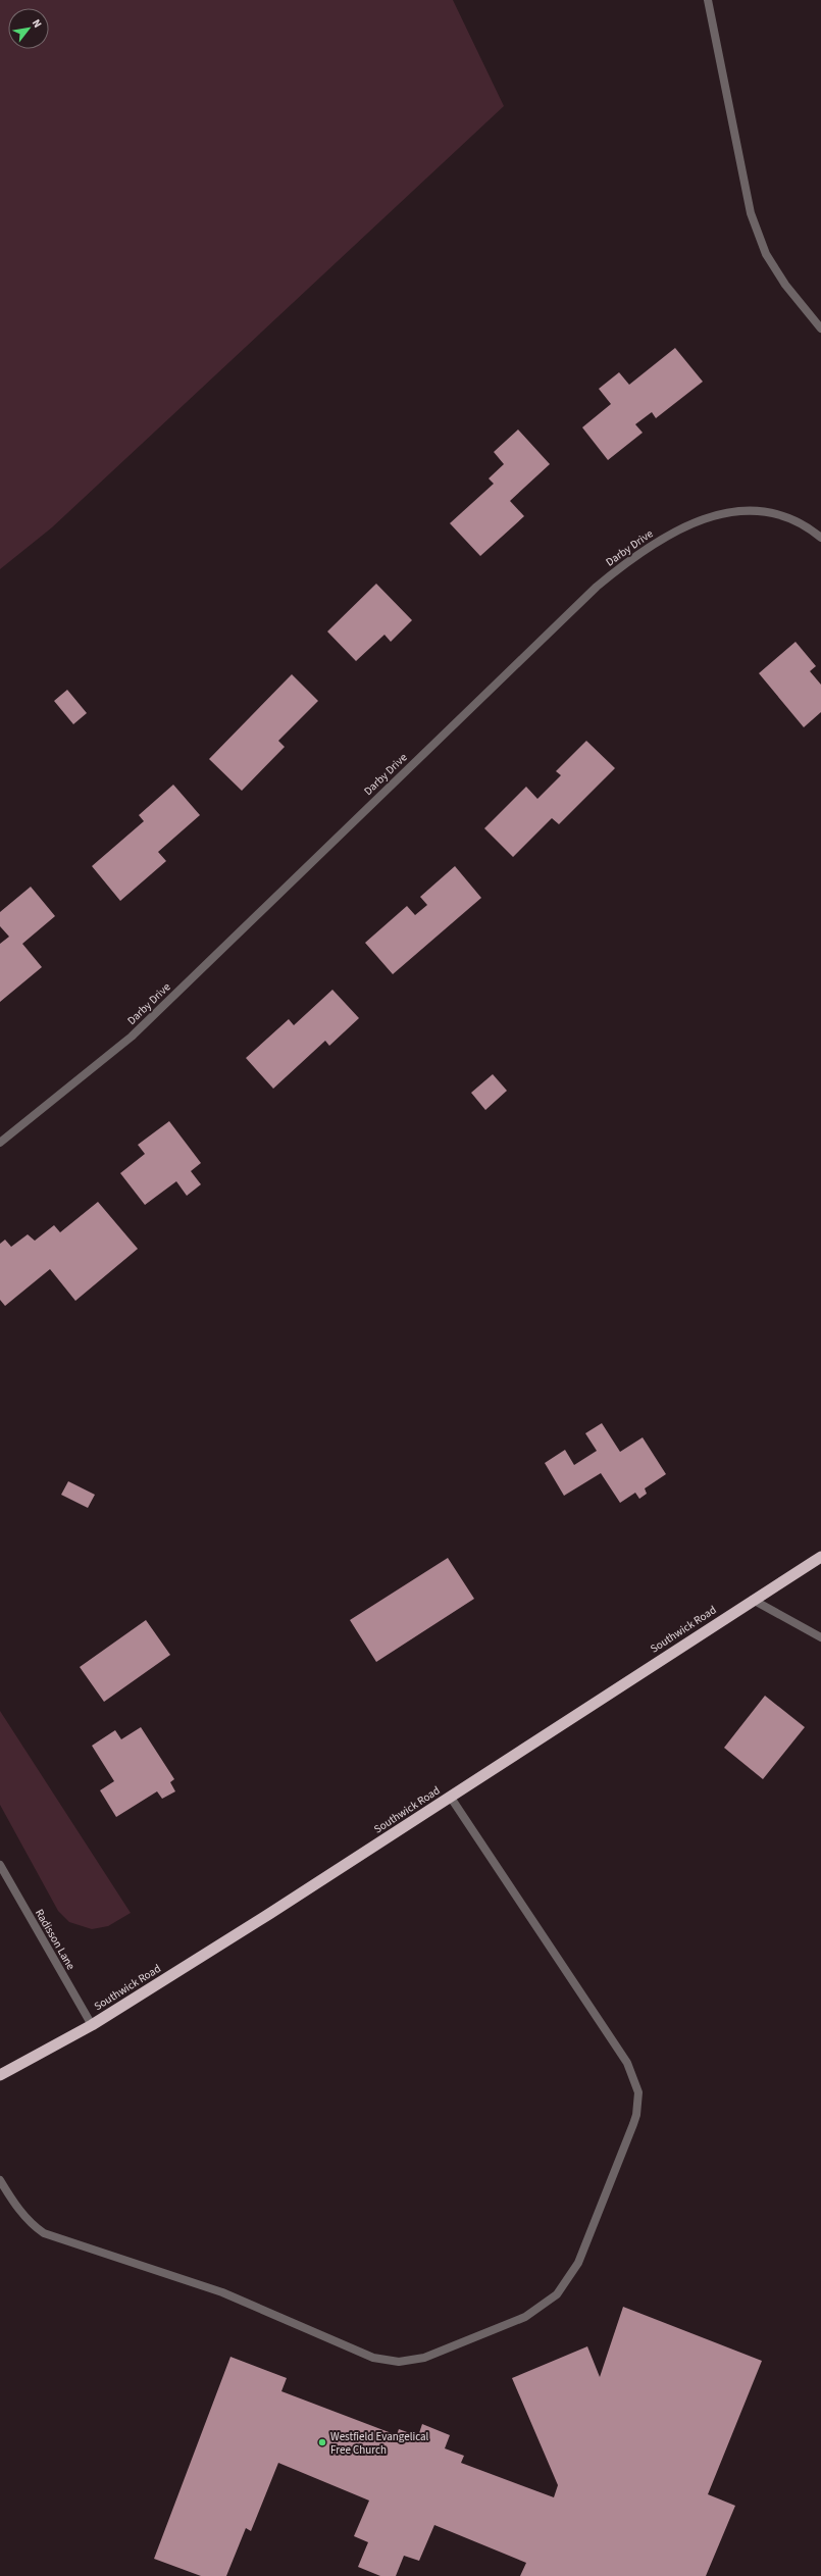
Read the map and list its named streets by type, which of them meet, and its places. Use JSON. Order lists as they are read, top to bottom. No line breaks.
{"streets":{"highway":["Southwick Road"],"street":["Darby Drive","Radisson Lane"]},"crossings":[["Southwick Road","Radisson Lane"]],"places":["Westfield Evangelical Free Church"],"north":"top right"}
